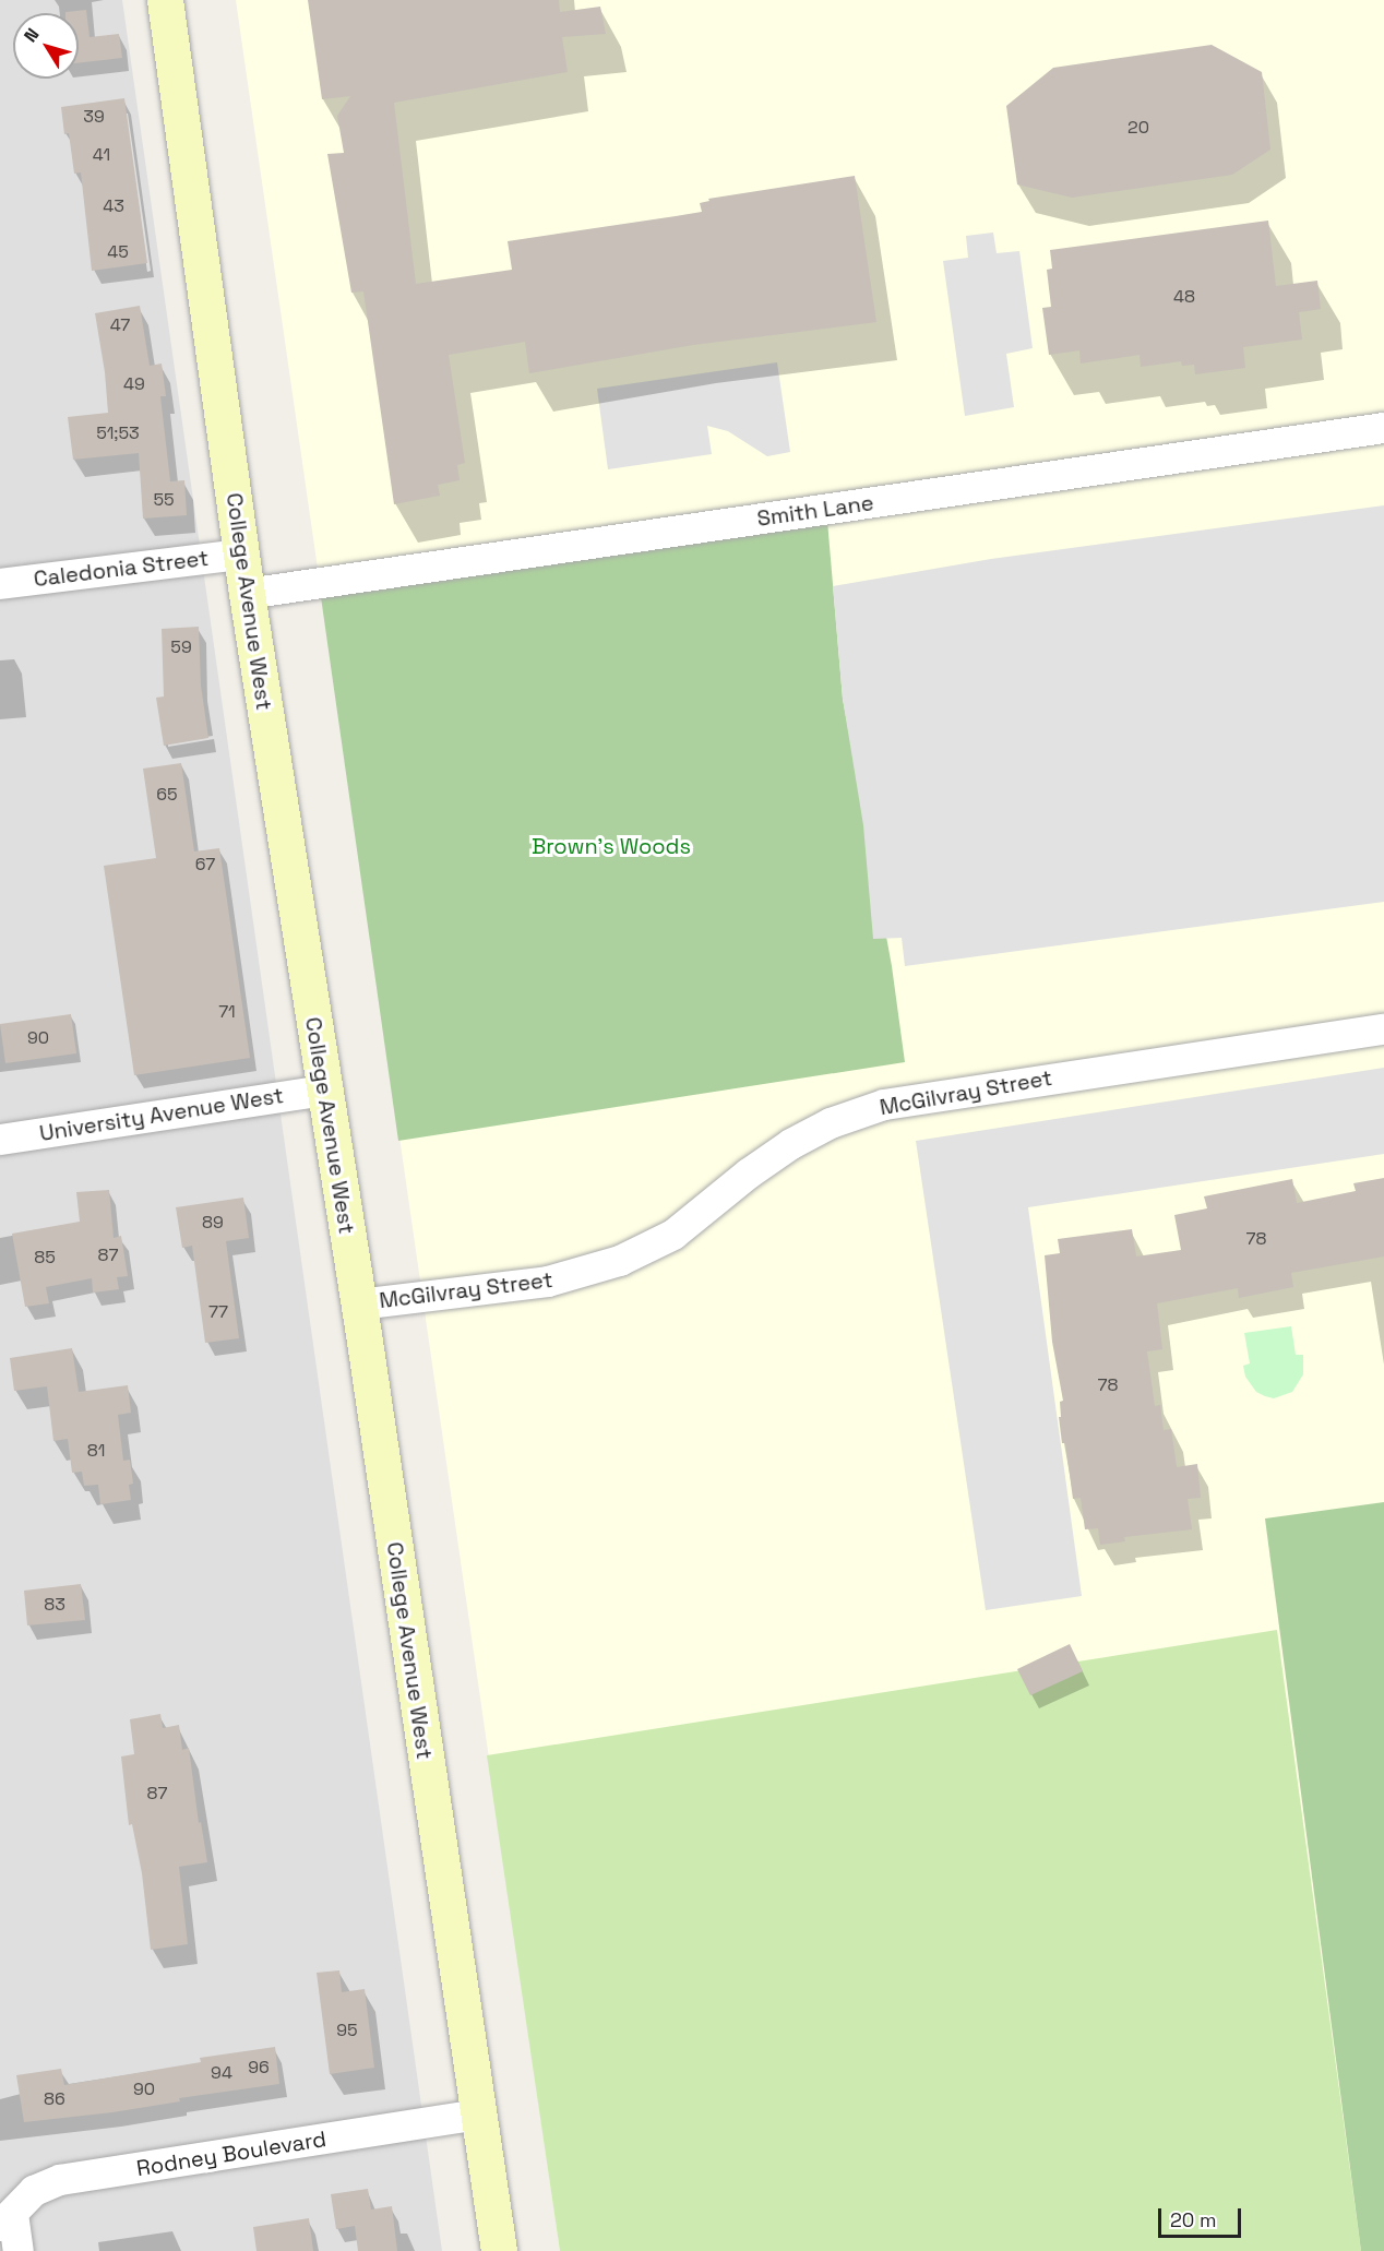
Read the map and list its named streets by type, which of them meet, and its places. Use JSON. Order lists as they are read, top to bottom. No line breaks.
{"streets":{"main road":["College Avenue West"],"street":["Smith Lane","Caledonia Street","McGilvray Street","University Avenue West","Rodney Boulevard"]},"crossings":[["Smith Lane","College Avenue West"],["Caledonia Street","College Avenue West"],["College Avenue West","McGilvray Street"],["College Avenue West","University Avenue West"],["College Avenue West","Rodney Boulevard"]],"parks":["Brown's Woods"],"house_numbers":["39","20","41","43","45","48","47","49","51;53","55","59","65","67","71","90","89","78","87","85","77","78","81","83","87","95","96","94","90","86"],"scale_bar":"20 m","north":"top left"}
